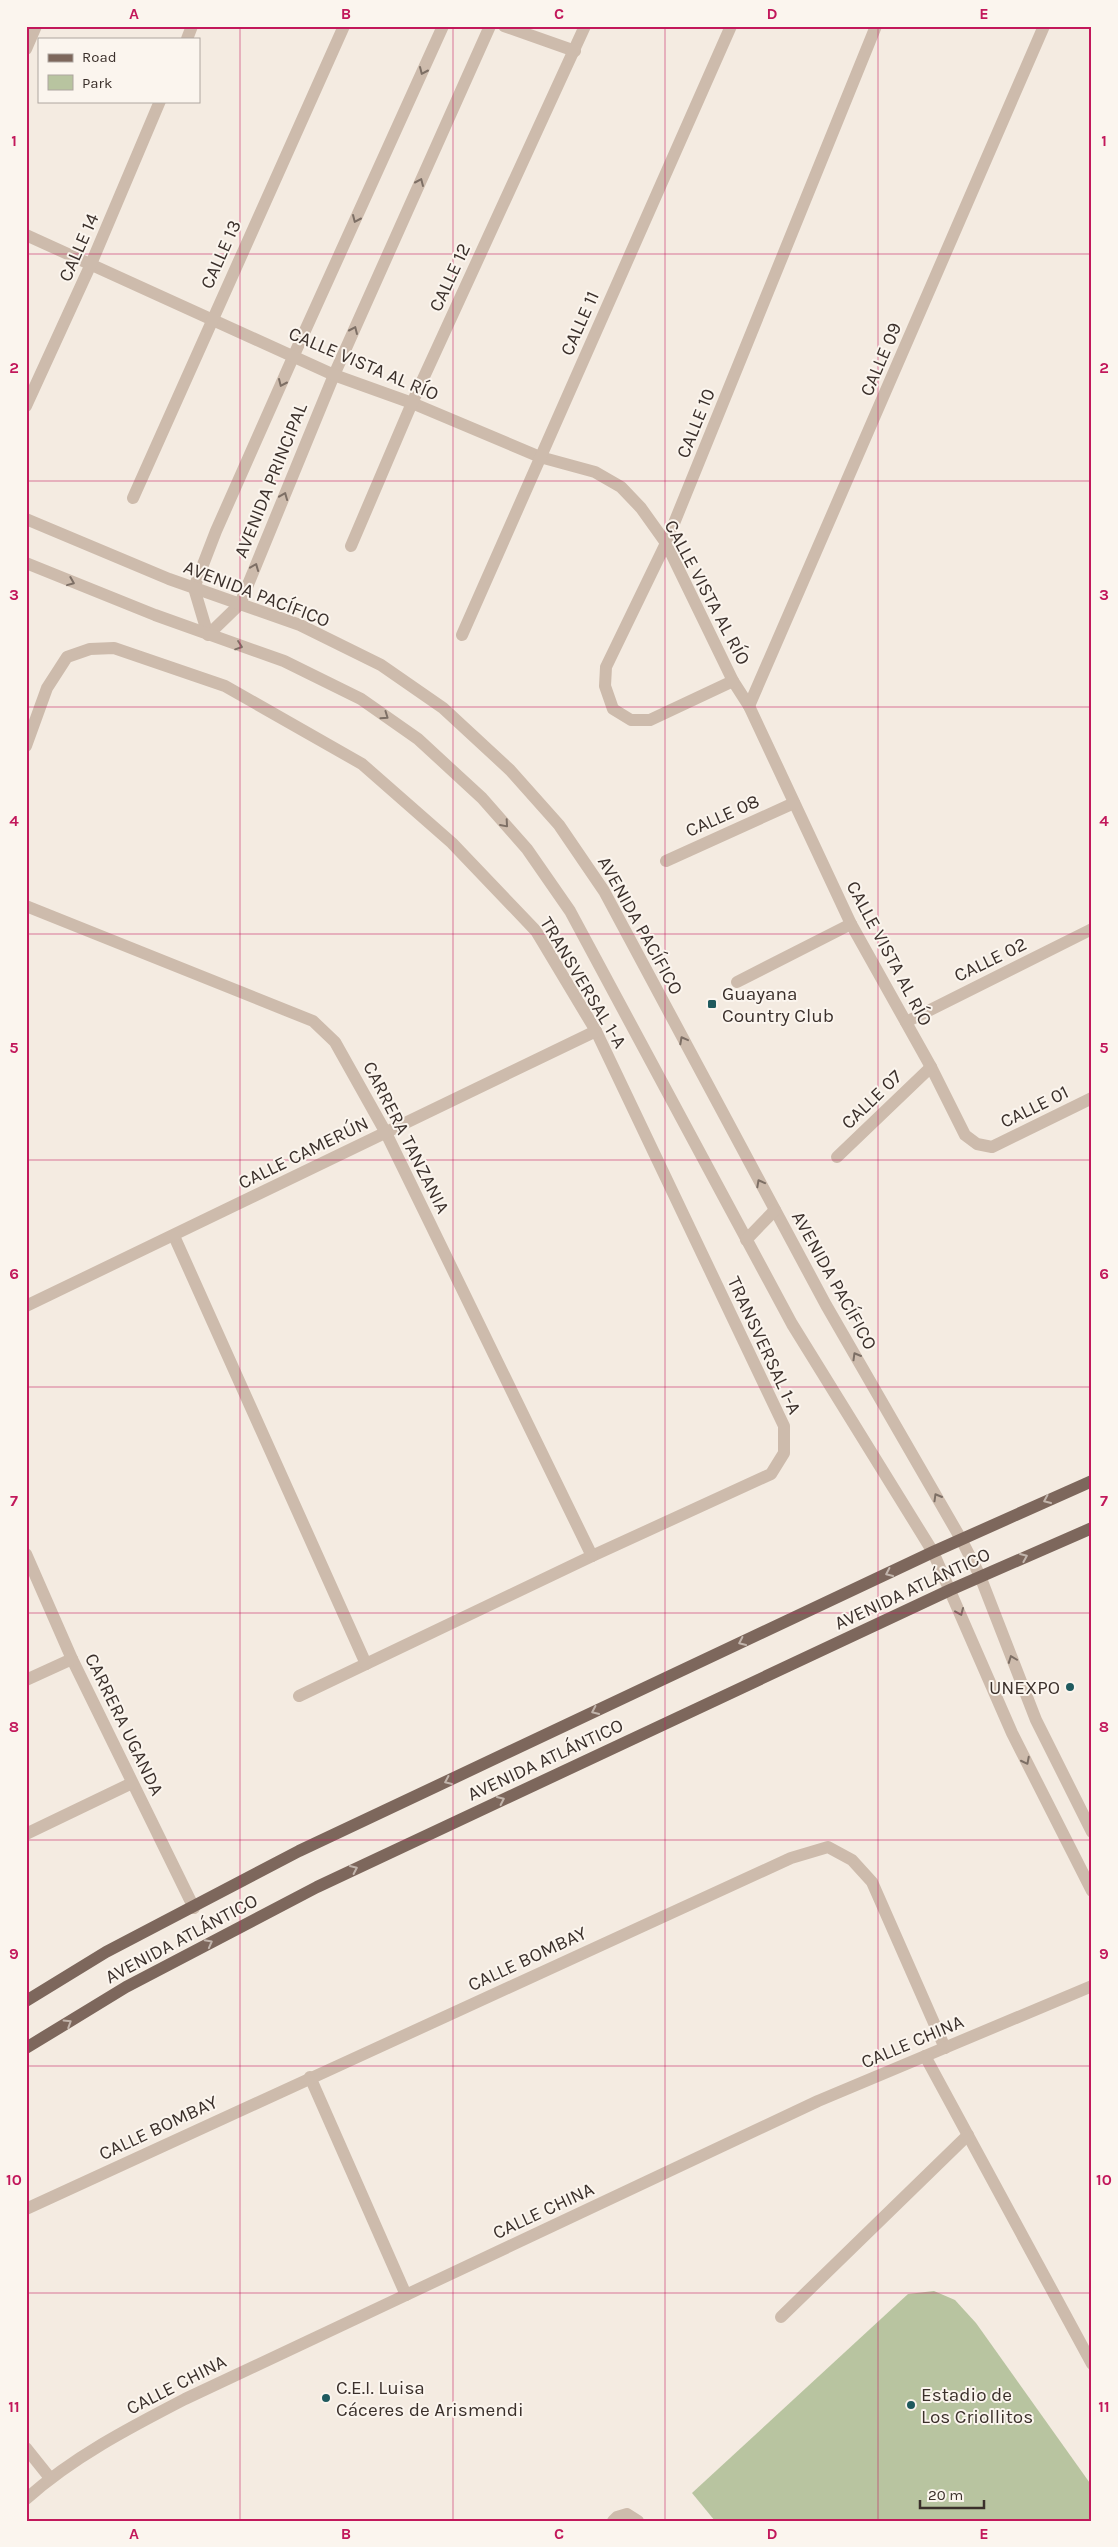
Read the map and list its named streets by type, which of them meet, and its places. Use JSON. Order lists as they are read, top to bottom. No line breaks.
{"streets":{"main road":["AVENIDA ATLÁNTICO"],"street":["CALLE 14","CALLE 13","CALLE 12","CALLE 11","CALLE 09","CALLE VISTA AL RÍO","CALLE 10","AVENIDA PRINCIPAL","AVENIDA PACÍFICO","CALLE 08","CALLE 02","TRANSVERSAL 1-A","CALLE 07","CALLE 01","CARRERA TANZANIA","CALLE CAMERÚN","CARRERA UGANDA","CALLE BOMBAY","CALLE CHINA"]},"crossings":[["CALLE 14","CALLE VISTA AL RÍO"],["CALLE 13","CALLE VISTA AL RÍO"],["CALLE 12","CALLE VISTA AL RÍO"],["CALLE 11","CALLE VISTA AL RÍO"],["CALLE 09","CALLE VISTA AL RÍO"],["CALLE VISTA AL RÍO","CALLE 10"],["CALLE VISTA AL RÍO","AVENIDA PRINCIPAL"],["CALLE VISTA AL RÍO","CALLE 08"],["CALLE VISTA AL RÍO","CALLE 02"],["CALLE VISTA AL RÍO","CALLE 07"],["CALLE VISTA AL RÍO","CALLE 01"],["AVENIDA PRINCIPAL","AVENIDA PACÍFICO"],["AVENIDA PACÍFICO","AVENIDA ATLÁNTICO"],["TRANSVERSAL 1-A","CARRERA TANZANIA"],["TRANSVERSAL 1-A","CALLE CAMERÚN"],["CARRERA TANZANIA","CALLE CAMERÚN"],["AVENIDA ATLÁNTICO","CARRERA UGANDA"],["CALLE BOMBAY","CALLE CHINA"]],"places":{"transit":["Guayana Country Club"],"other":["UNEXPO","C.E.I. Luisa Cáceres de Arismendi","Estadio de Los Criollitos"]},"legend":["Road","Park"],"scale_bar":"20 m","grid":{"columns":["A","B","C","D","E"],"rows":["1","2","3","4","5","6","7","8","9","10","11"]}}
